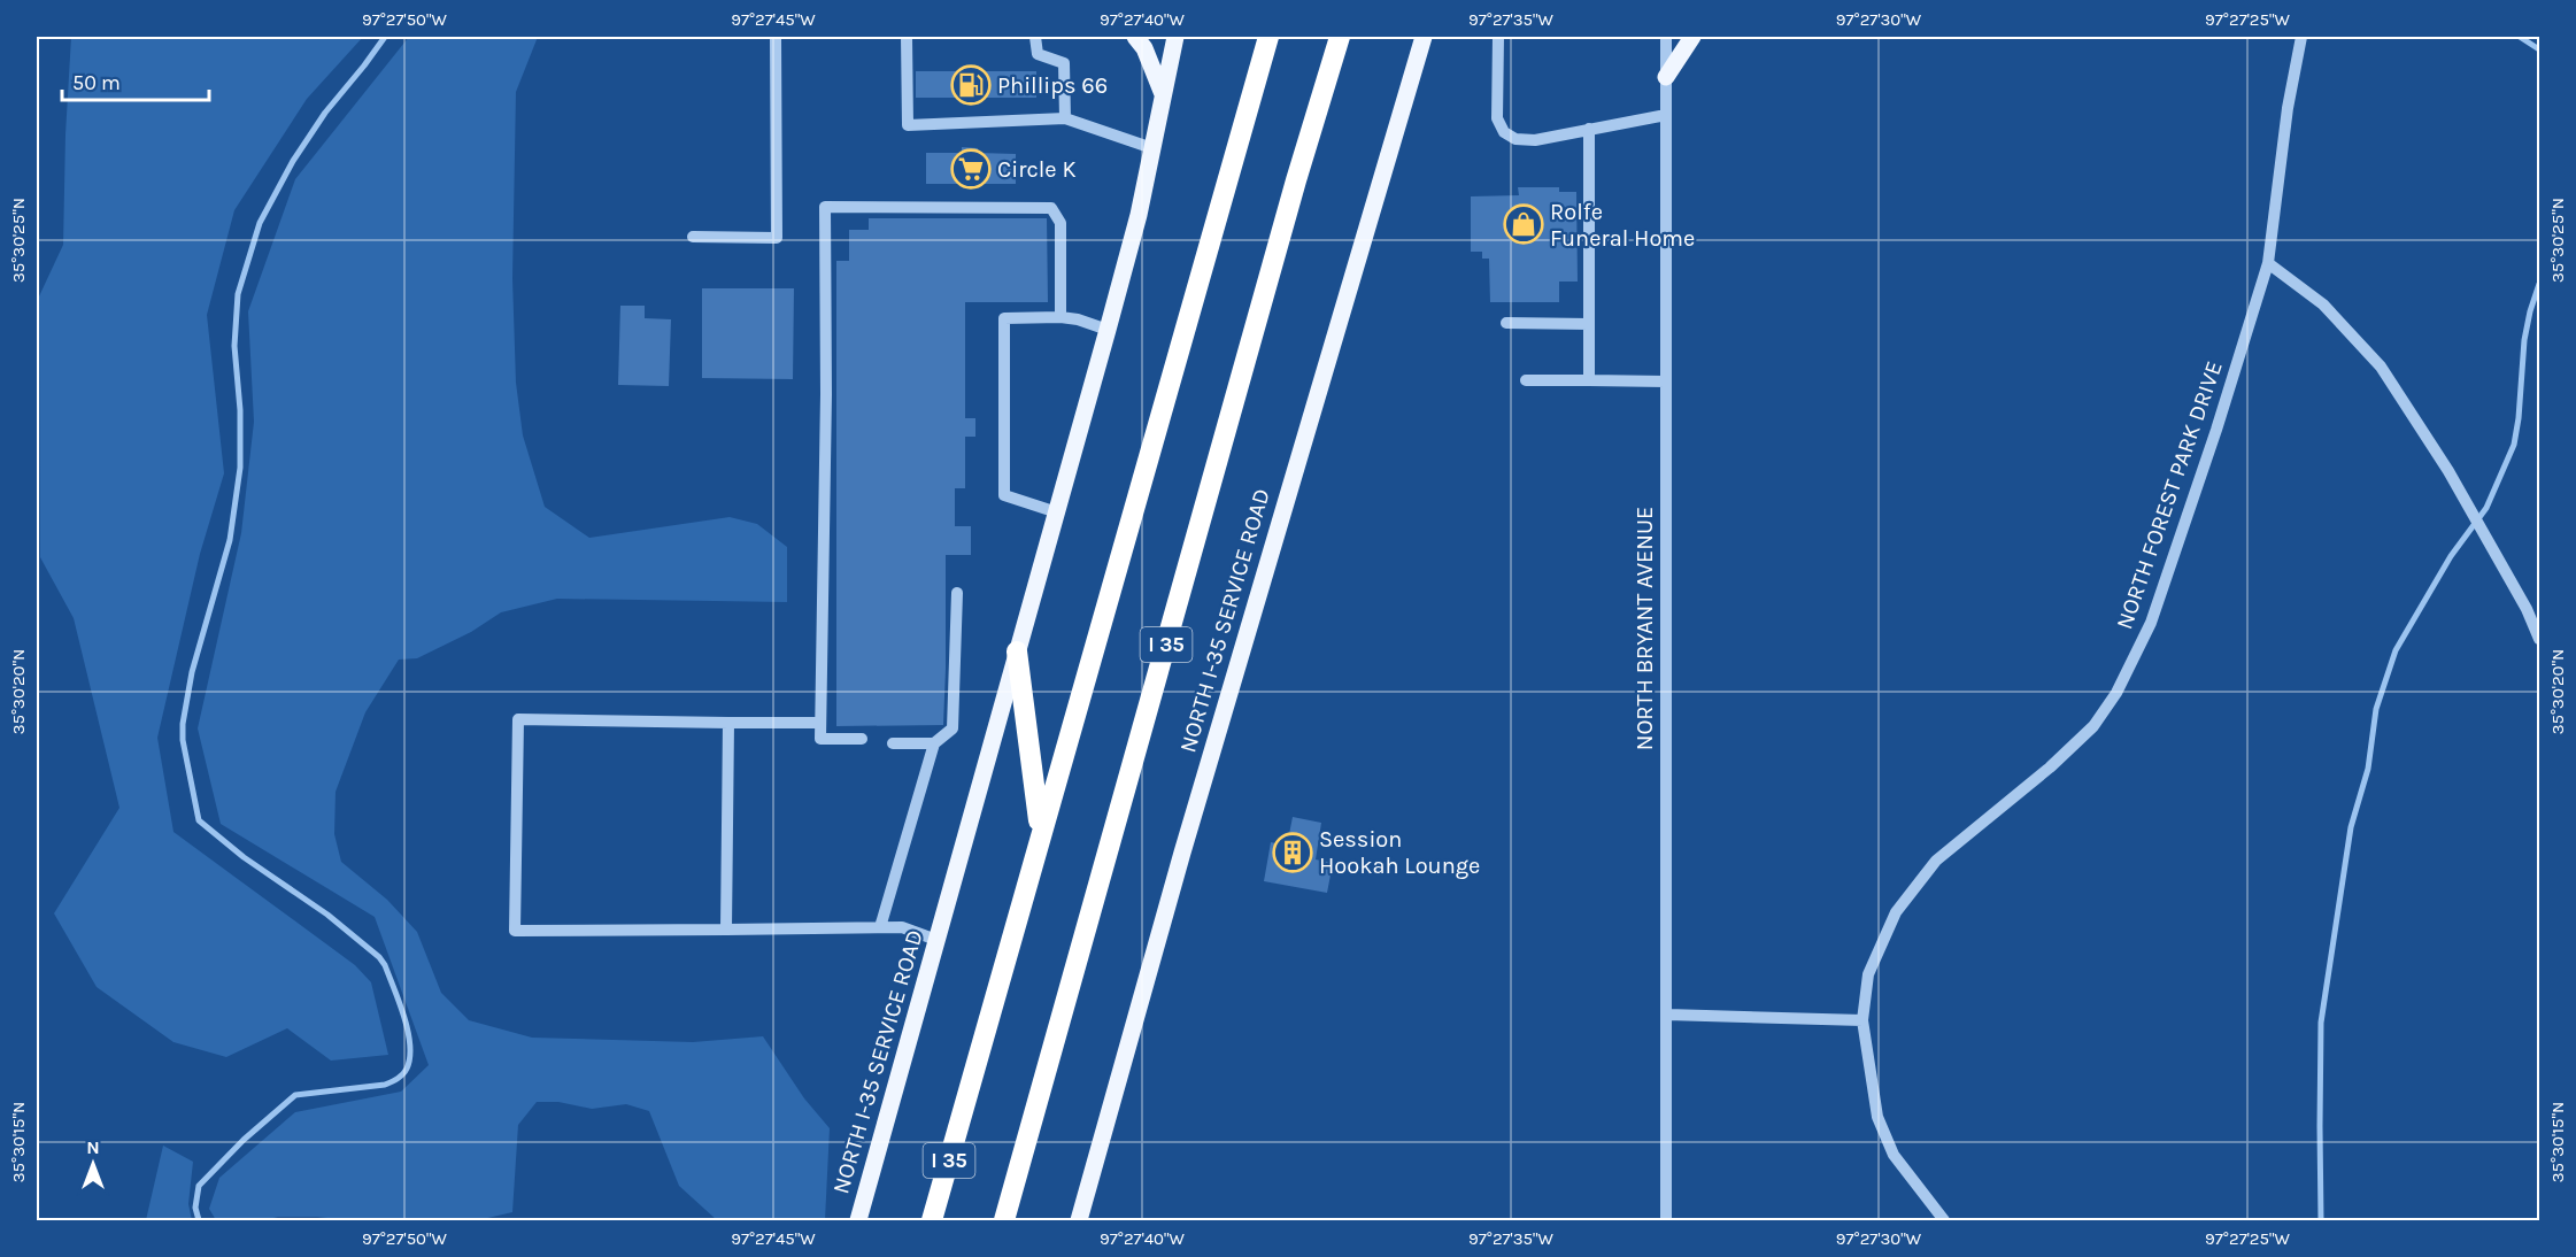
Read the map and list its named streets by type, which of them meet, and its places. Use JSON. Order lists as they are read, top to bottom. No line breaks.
{"streets":{"highway":["I 35"],"main road":["NORTH I-35 SERVICE ROAD"],"street":["NORTH FOREST PARK DRIVE","NORTH BRYANT AVENUE"]},"places":{"fuel station":["Phillips 66"],"supermarket":["Circle K"],"shop":["Rolfe Funeral Home"],"building":["Session Hookah Lounge"]},"scale_bar":"50 m","north":"top","coordinates":["97°27'50\"W","97°27'45\"W","97°27'40\"W","97°27'35\"W","97°27'30\"W","97°27'25\"W","35°30'25\"N","35°30'20\"N","35°30'15\"N"]}
